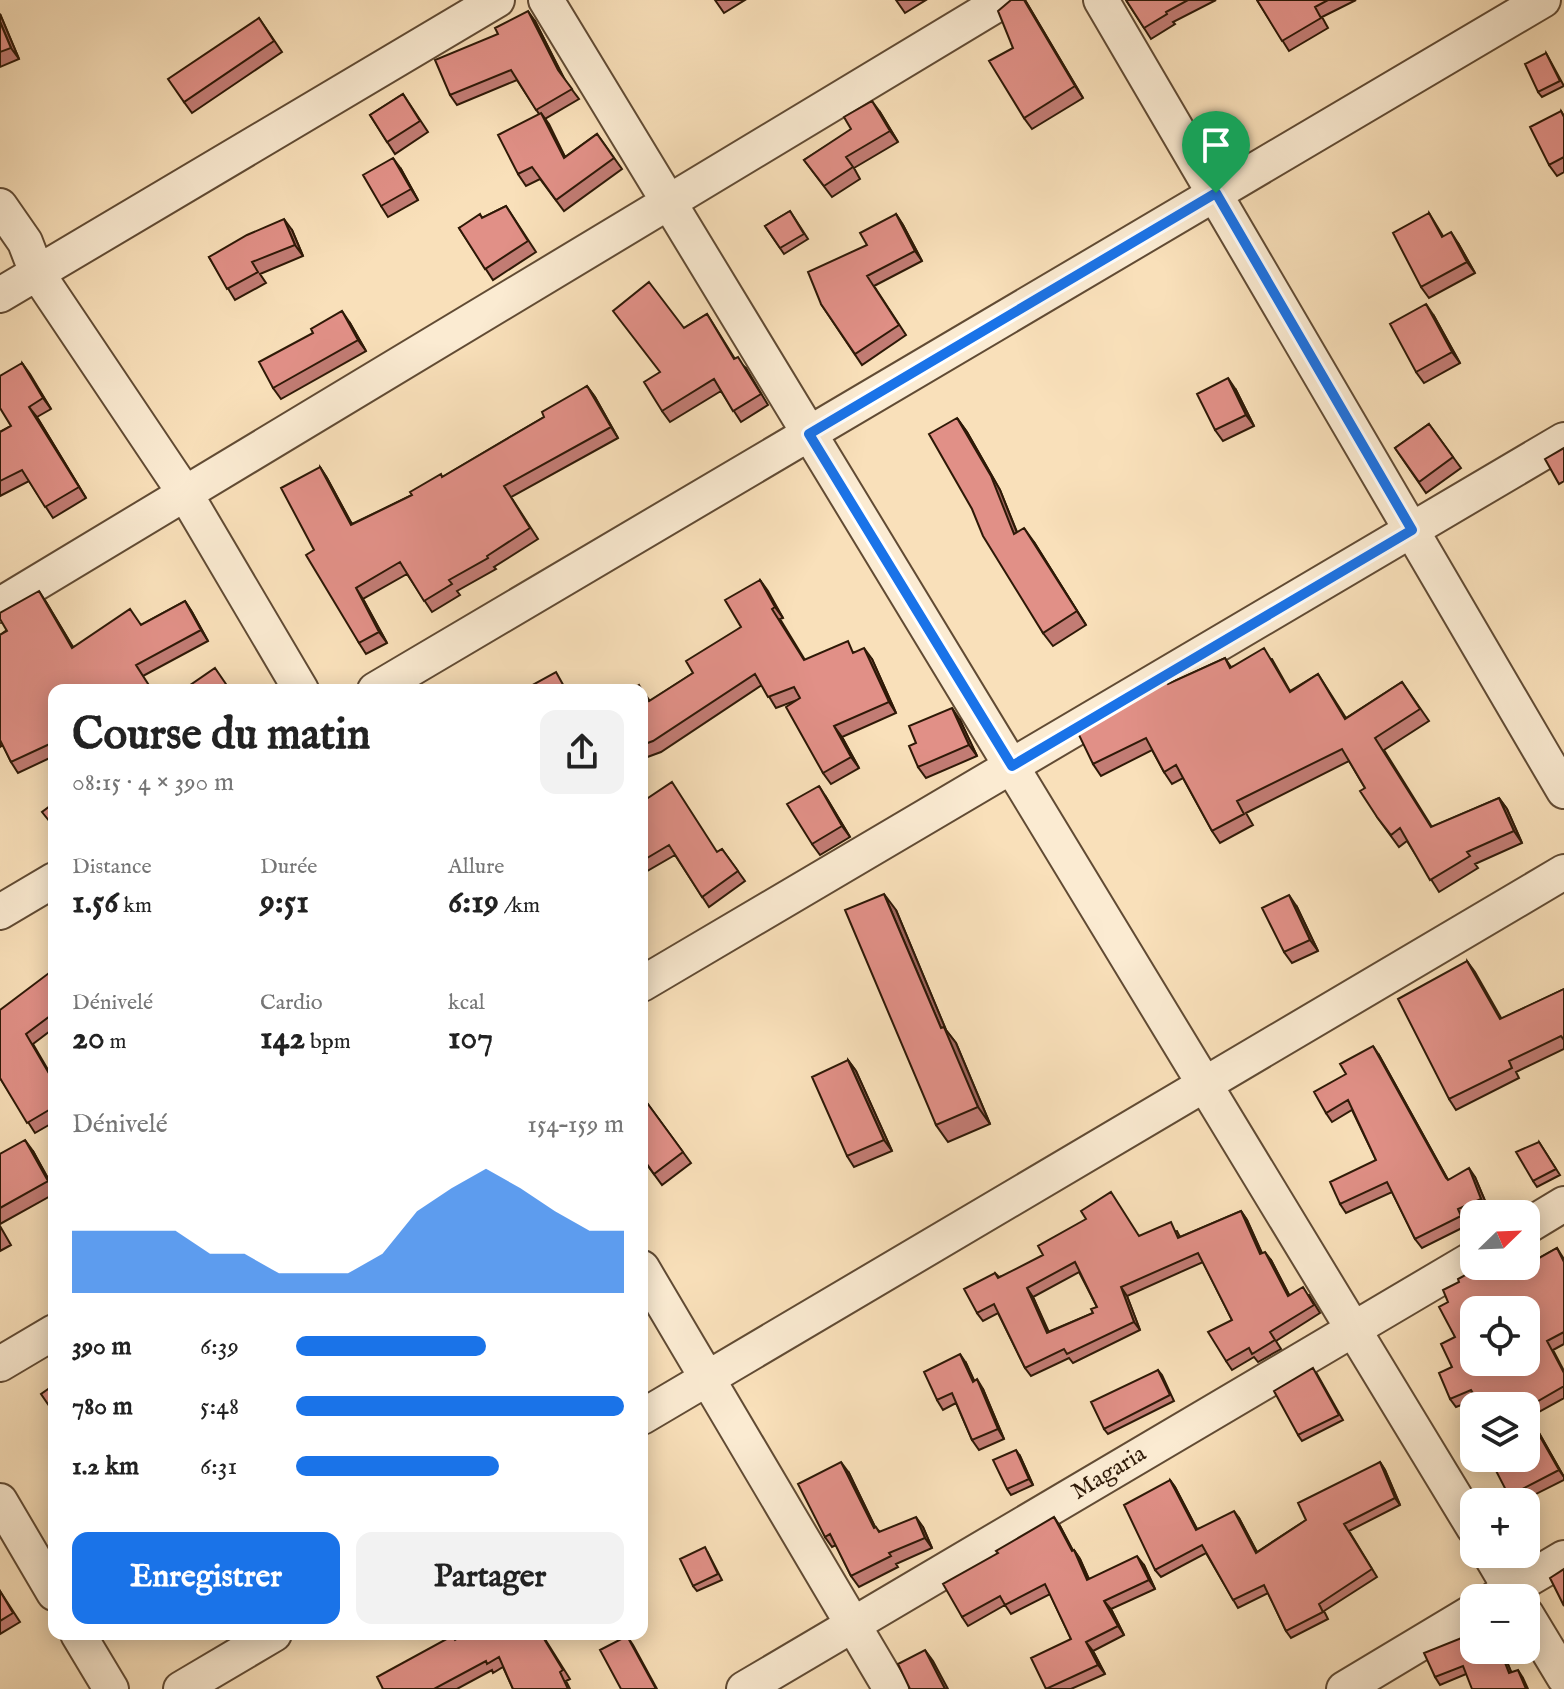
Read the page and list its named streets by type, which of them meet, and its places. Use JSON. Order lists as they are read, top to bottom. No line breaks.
{"streets":{"street":["Magaria"]},"north":"top right","page":{"heading":["Course du matin","08:15 · 4 × 390 m"],"stats":[["Distance","1.56 km"],["Durée","9:51"],["Allure","6:19 /km"],["Dénivelé","20 m"],["Cardio","142 bpm"],["kcal","107"]],"chart":["Dénivelé","154–159 m"],"map_buttons":["+","−"],"list":[{"name":"390 m","note":"6:39"},{"name":"780 m","note":"5:48"},{"name":"1.2 km","note":"6:31"}],"buttons":["Enregistrer","Partager"]}}
